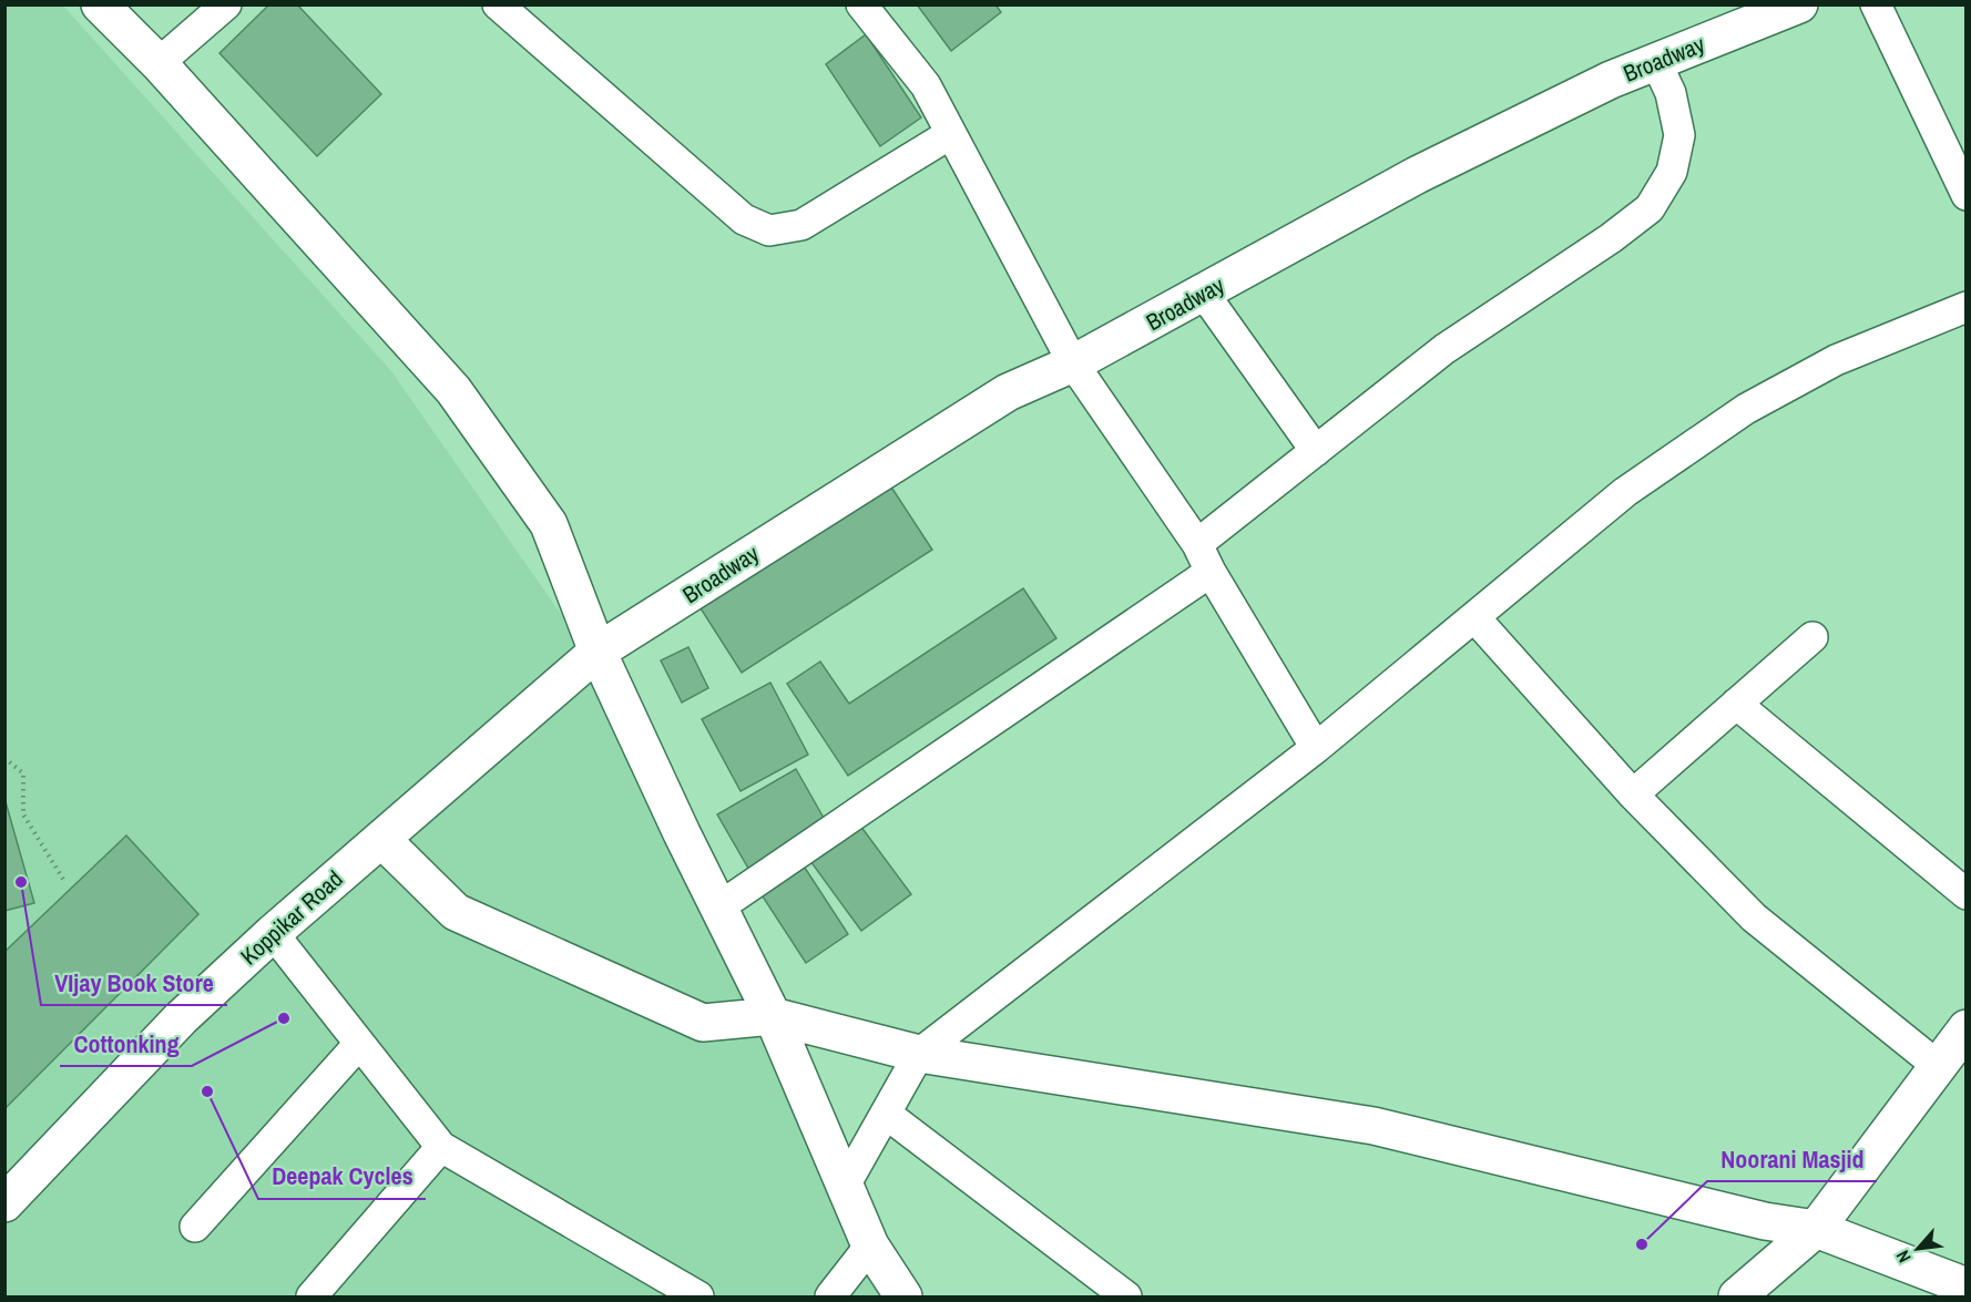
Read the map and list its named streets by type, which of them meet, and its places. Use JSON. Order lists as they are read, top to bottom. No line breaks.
{"streets":{"street":["Broadway","Koppikar Road"]},"crossings":[["Broadway","Koppikar Road"]],"places":["VIjay Book Store","Cottonking","Deepak Cycles","Noorani Masjid"],"north":"bottom left"}
